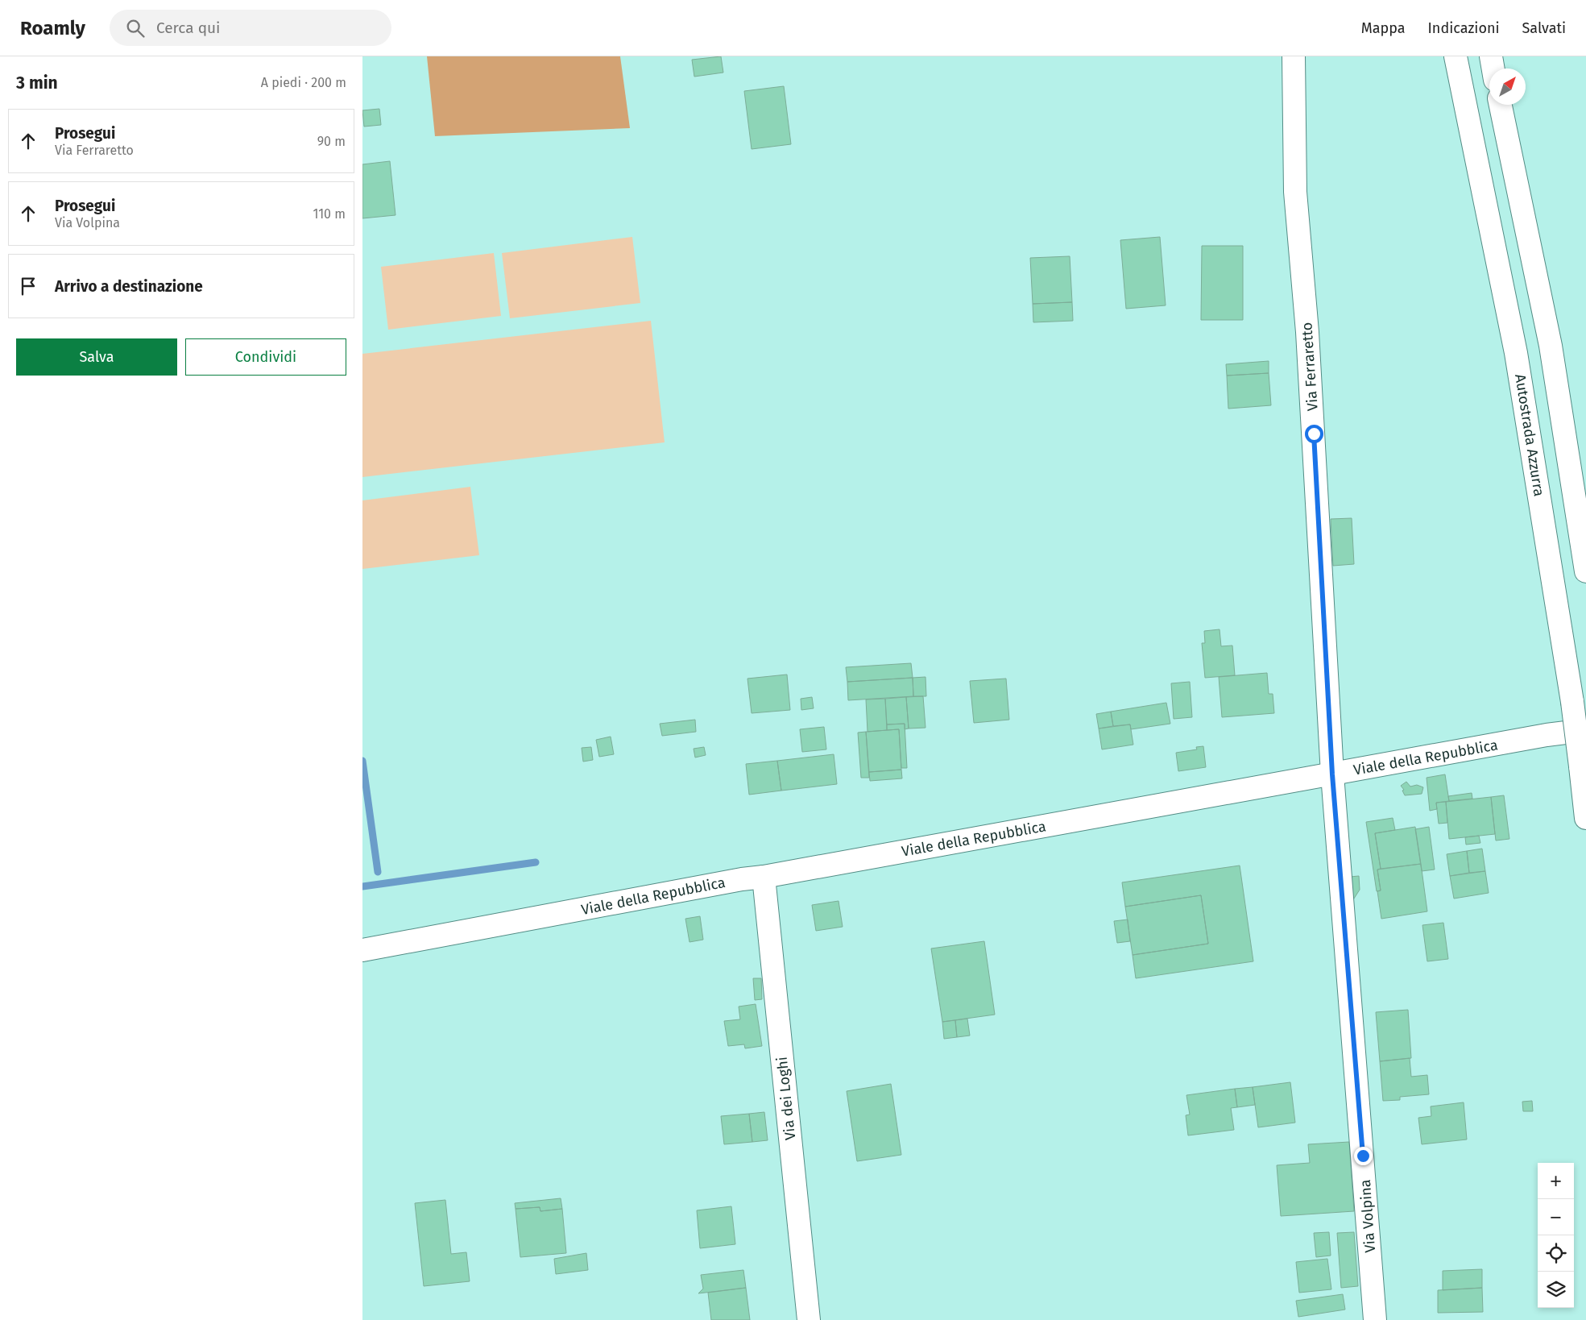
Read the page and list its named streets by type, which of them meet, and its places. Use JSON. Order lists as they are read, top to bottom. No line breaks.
{"streets":{"main road":["Via Ferraretto","Autostrada Azzurra","Viale della Repubblica","Via dei Loghi","Via Volpina"]},"crossings":[["Via Ferraretto","Viale della Repubblica"],["Via Ferraretto","Via Volpina"],["Viale della Repubblica","Via dei Loghi"],["Viale della Repubblica","Via Volpina"]],"north":"top right","page":{"header":"Roamly","search":"Cerca qui","nav":["Mappa","Indicazioni","Salvati"],"heading":["3 min","A piedi · 200 m"],"list":[["Prosegui","Via Ferraretto","90 m"],["Prosegui","Via Volpina","110 m"],"Arrivo a destinazione"],"buttons":["Salva","Condividi"],"map_buttons":["+","−"]}}
